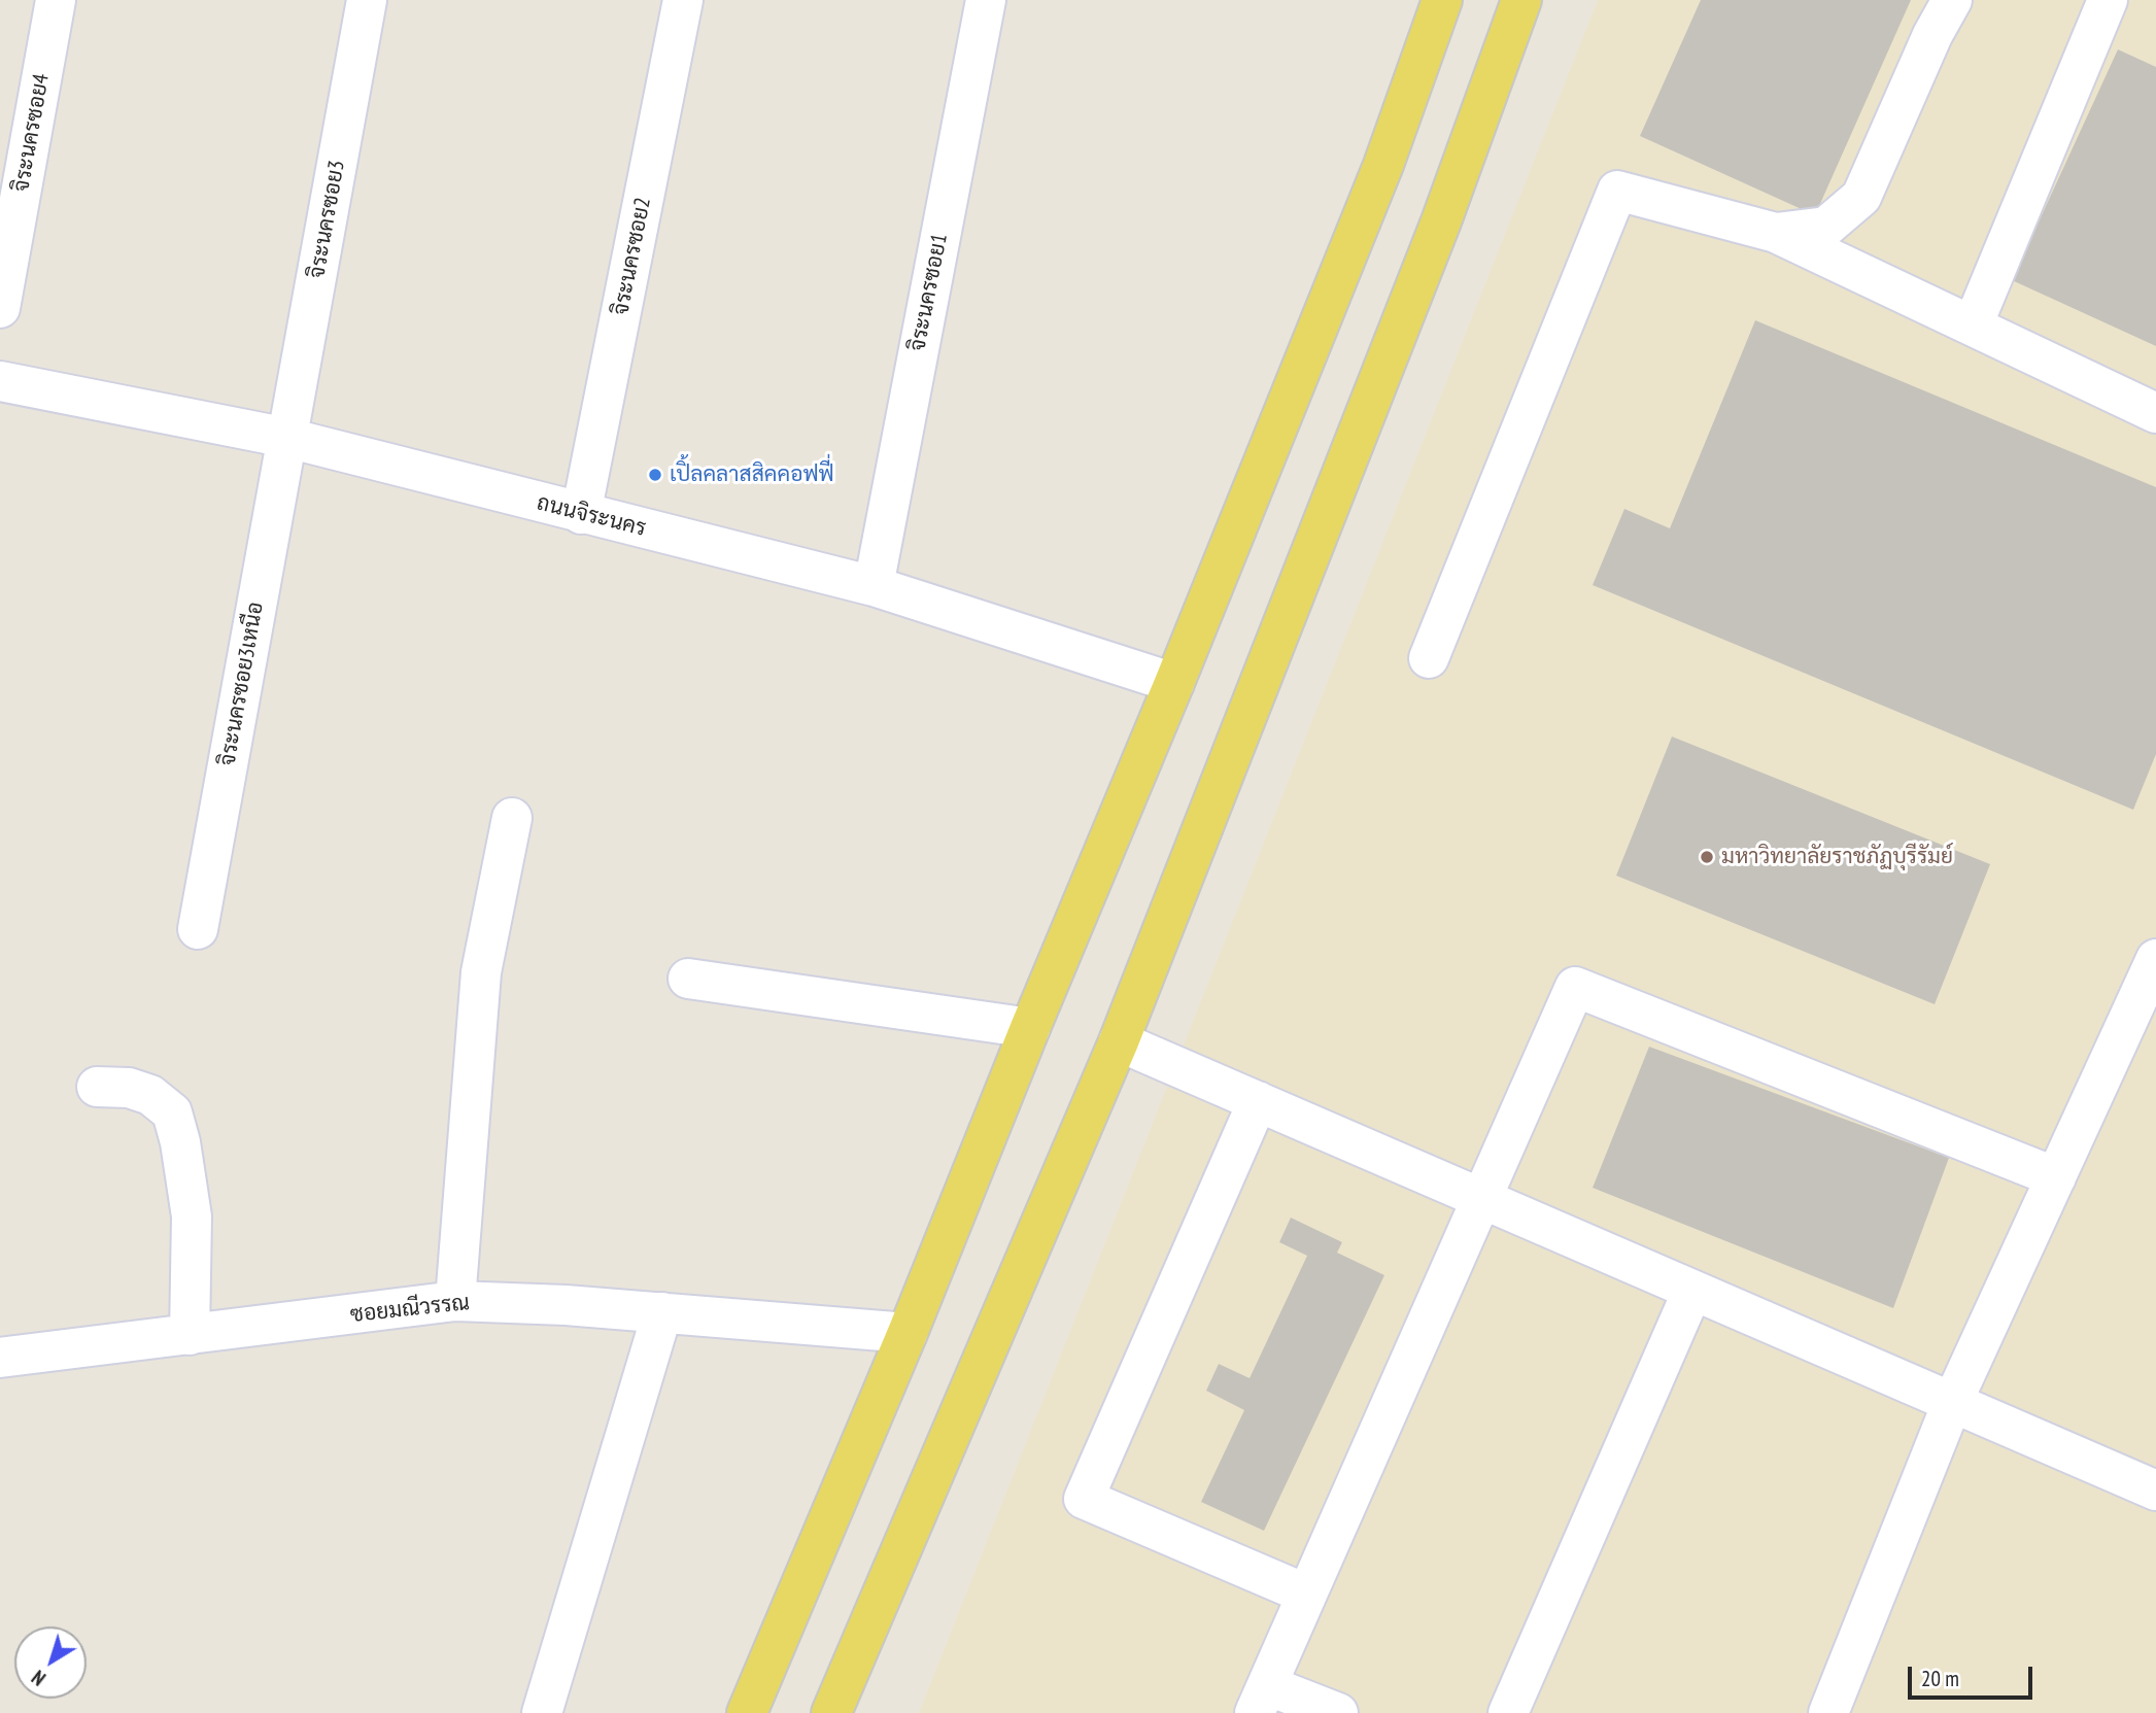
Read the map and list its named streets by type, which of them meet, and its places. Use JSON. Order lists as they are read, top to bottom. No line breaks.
{"streets":{"street":["จิระนครซอย4","จิระนครซอย3","จิระนครซอย2","จิระนครซอย1","ถนนจิระนคร","จิระนครซอย3เหนือ","ซอยมณีวรรณ"]},"crossings":[["จิระนครซอย3","ถนนจิระนคร"],["จิระนครซอย3","จิระนครซอย3เหนือ"],["จิระนครซอย2","ถนนจิระนคร"],["จิระนครซอย1","ถนนจิระนคร"],["ถนนจิระนคร","จิระนครซอย3เหนือ"]],"places":["เปิ้ลคลาสสิคคอฟฟี่","มหาวิทยาลัยราชภัฏบุรีรัมย์"],"scale_bar":"20 m","north":"bottom left"}
